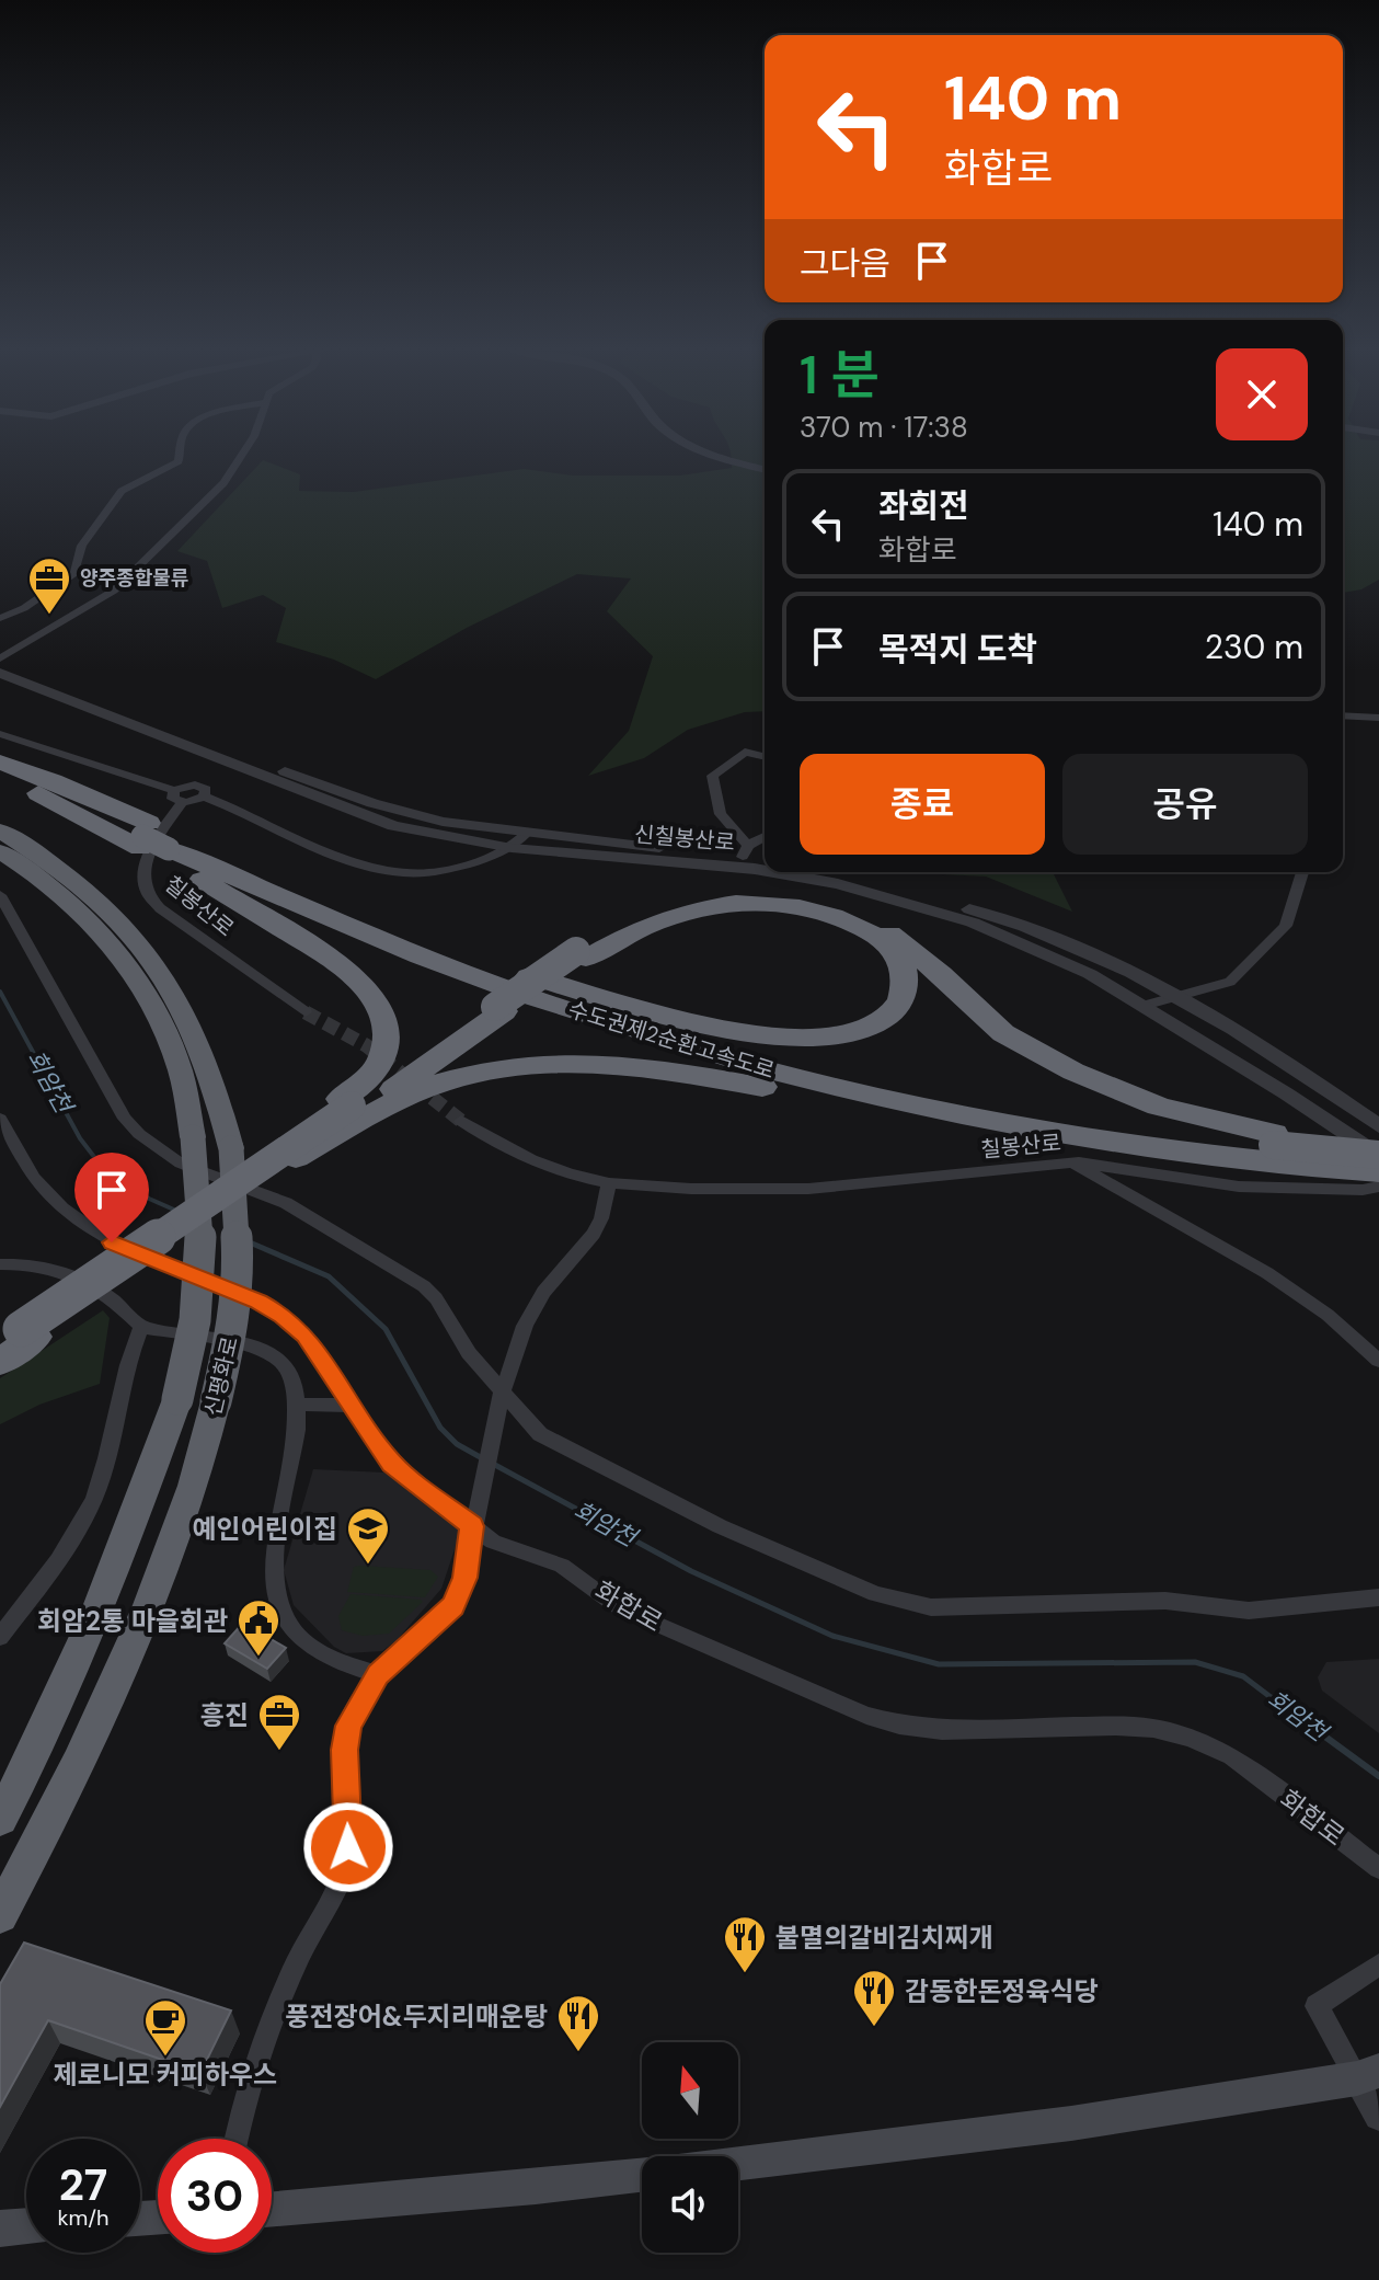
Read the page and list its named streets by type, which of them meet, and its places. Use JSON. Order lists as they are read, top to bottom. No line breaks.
{"streets":{"highway":["수도권제2순환고속도로","신평화로"],"street":["신칠봉산로","칠봉산로","화합로"]},"crossings":[["신칠봉산로","수도권제2순환고속도로"]],"water":["회암천"],"places":{"office":["양주종합물류","흥진"],"school or university":["예인어린이집"],"public building":["회암2통 마을회관"],"restaurant":["불멸의갈비김치찌개","감동한돈정육식당","풍전장어&두지리매운탕"],"cafe":["제로니모 커피하우스"]},"north":"top","page":{"turn":["140 m","화합로"],"then":"그다음","heading":["1 분","370 m · 17:38"],"list":[{"name":"좌회전","note":"화합로","value":"140 m"},{"name":"목적지 도착","value":"230 m"}],"buttons":["종료","공유"],"speed":"27 km/h","limit":"30"}}
